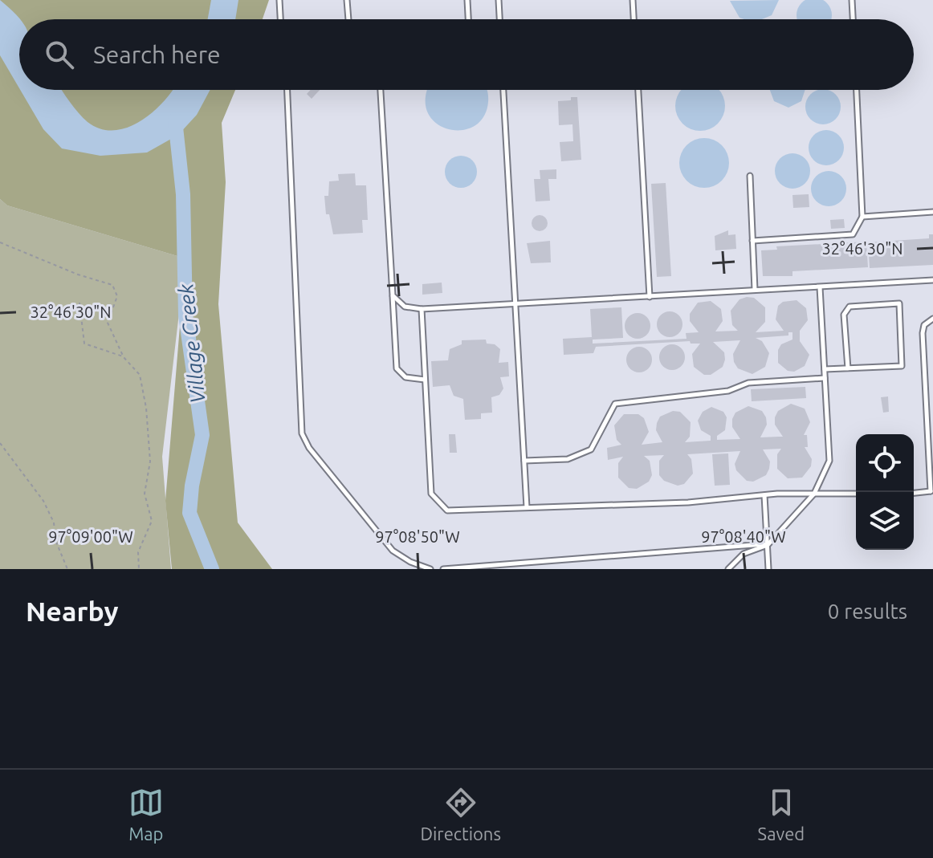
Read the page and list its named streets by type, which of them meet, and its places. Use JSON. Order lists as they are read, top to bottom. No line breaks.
{"water":["Village Creek"],"page":{"search":"Search here","heading":["Nearby","0 results"],"nav":["Map","Directions","Saved"]},"coordinates":["32°46'30\"N","97°09'00\"W","97°08'50\"W","97°08'40\"W"]}
